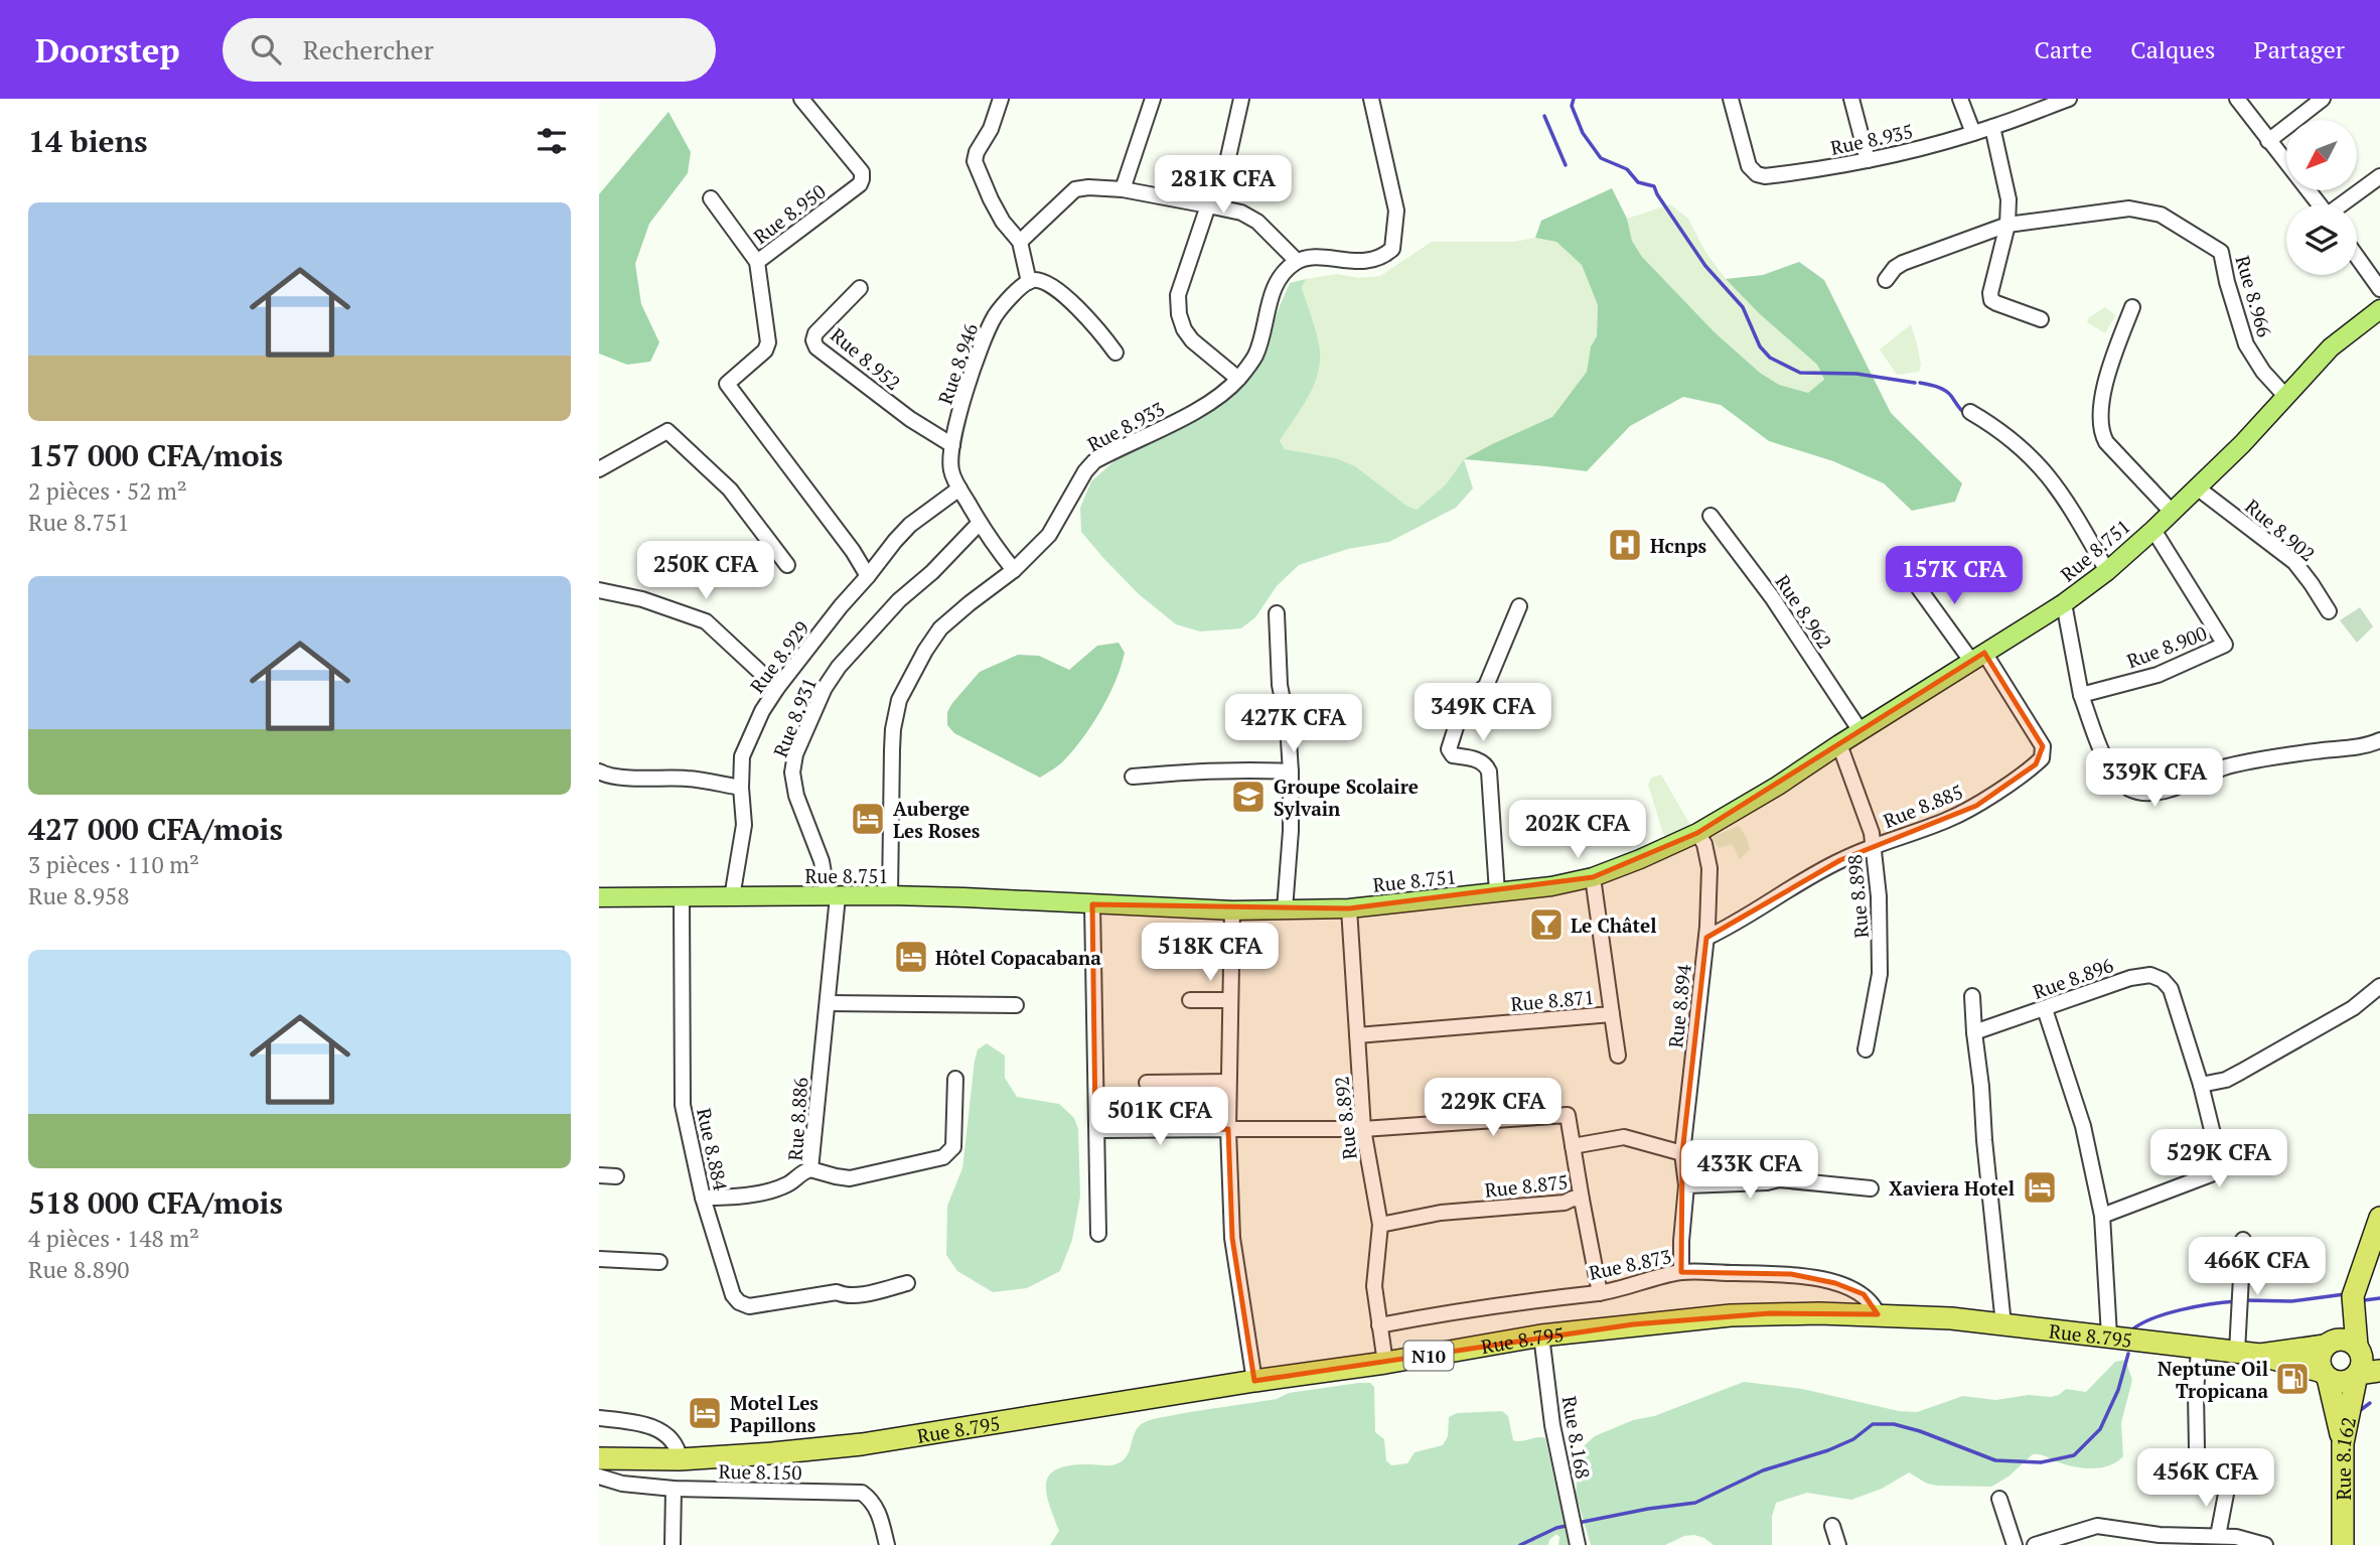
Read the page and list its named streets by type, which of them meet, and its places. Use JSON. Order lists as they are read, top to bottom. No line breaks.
{"streets":{"highway":["Rue 8.795","N10","Rue 8.162"],"main road":["Rue 8.751"],"street":["Rue 8.935","Rue 8.950","Rue 8.966","Rue 8.952","Rue 8.946","Rue 8.933","Rue 8.902","Rue 8.962","Rue 8.900","Rue 8.929","Rue 8.931","Rue 8.885","Rue 8.898","Rue 8.896","Rue 8.871","Rue 8.894","Rue 8.892","Rue 8.886","Rue 8.884","Rue 8.875","Rue 8.873","Rue 8.168","Rue 8.150"]},"crossings":[["Rue 8.950","Rue 8.929"],["Rue 8.966","Rue 8.751"],["Rue 8.952","Rue 8.946"],["Rue 8.946","Rue 8.933"],["Rue 8.946","Rue 8.929"],["Rue 8.946","Rue 8.931"],["Rue 8.933","Rue 8.751"],["Rue 8.902","Rue 8.751"],["Rue 8.751","Rue 8.962"],["Rue 8.751","Rue 8.900"],["Rue 8.751","Rue 8.929"],["Rue 8.751","Rue 8.931"],["Rue 8.751","Rue 8.885"],["Rue 8.751","Rue 8.898"],["Rue 8.751","Rue 8.871"],["Rue 8.751","Rue 8.894"],["Rue 8.751","Rue 8.892"],["Rue 8.751","Rue 8.886"],["Rue 8.751","Rue 8.884"],["Rue 8.931","Rue 8.886"],["Rue 8.885","Rue 8.898"],["Rue 8.885","Rue 8.894"],["Rue 8.871","Rue 8.892"],["Rue 8.894","Rue 8.873"],["Rue 8.892","Rue 8.875"],["Rue 8.892","Rue 8.873"],["Rue 8.892","Rue 8.795"],["Rue 8.875","Rue 8.873"],["Rue 8.873","Rue 8.795"],["Rue 8.795","N10"],["Rue 8.795","Rue 8.168"],["Rue 8.795","Rue 8.162"],["N10","Rue 8.162"]],"places":{"hospital":["Hcnps"],"school or university":["Groupe Scolaire Sylvain"],"hotel":["Auberge Les Roses","Hôtel Copacabana","Xaviera Hotel","Motel Les Papillons"],"bar":["Le Châtel"],"fuel station":["Neptune Oil Tropicana"]},"north":"bottom left","page":{"header":"Doorstep","search":"Rechercher","nav":["Carte","Calques","Partager"],"heading":"14 biens","price":["281K CFA","250K CFA","157K CFA","349K CFA","427K CFA","339K CFA","202K CFA","518K CFA","229K CFA","501K CFA","529K CFA","433K CFA","466K CFA","456K CFA"],"list":[{"name":"157 000 CFA/mois","note":"2 pièces · 52 m² · Rue 8.751"},{"name":"427 000 CFA/mois","note":"3 pièces · 110 m² · Rue 8.958"},{"name":"518 000 CFA/mois","note":"4 pièces · 148 m² · Rue 8.890"}]}}
